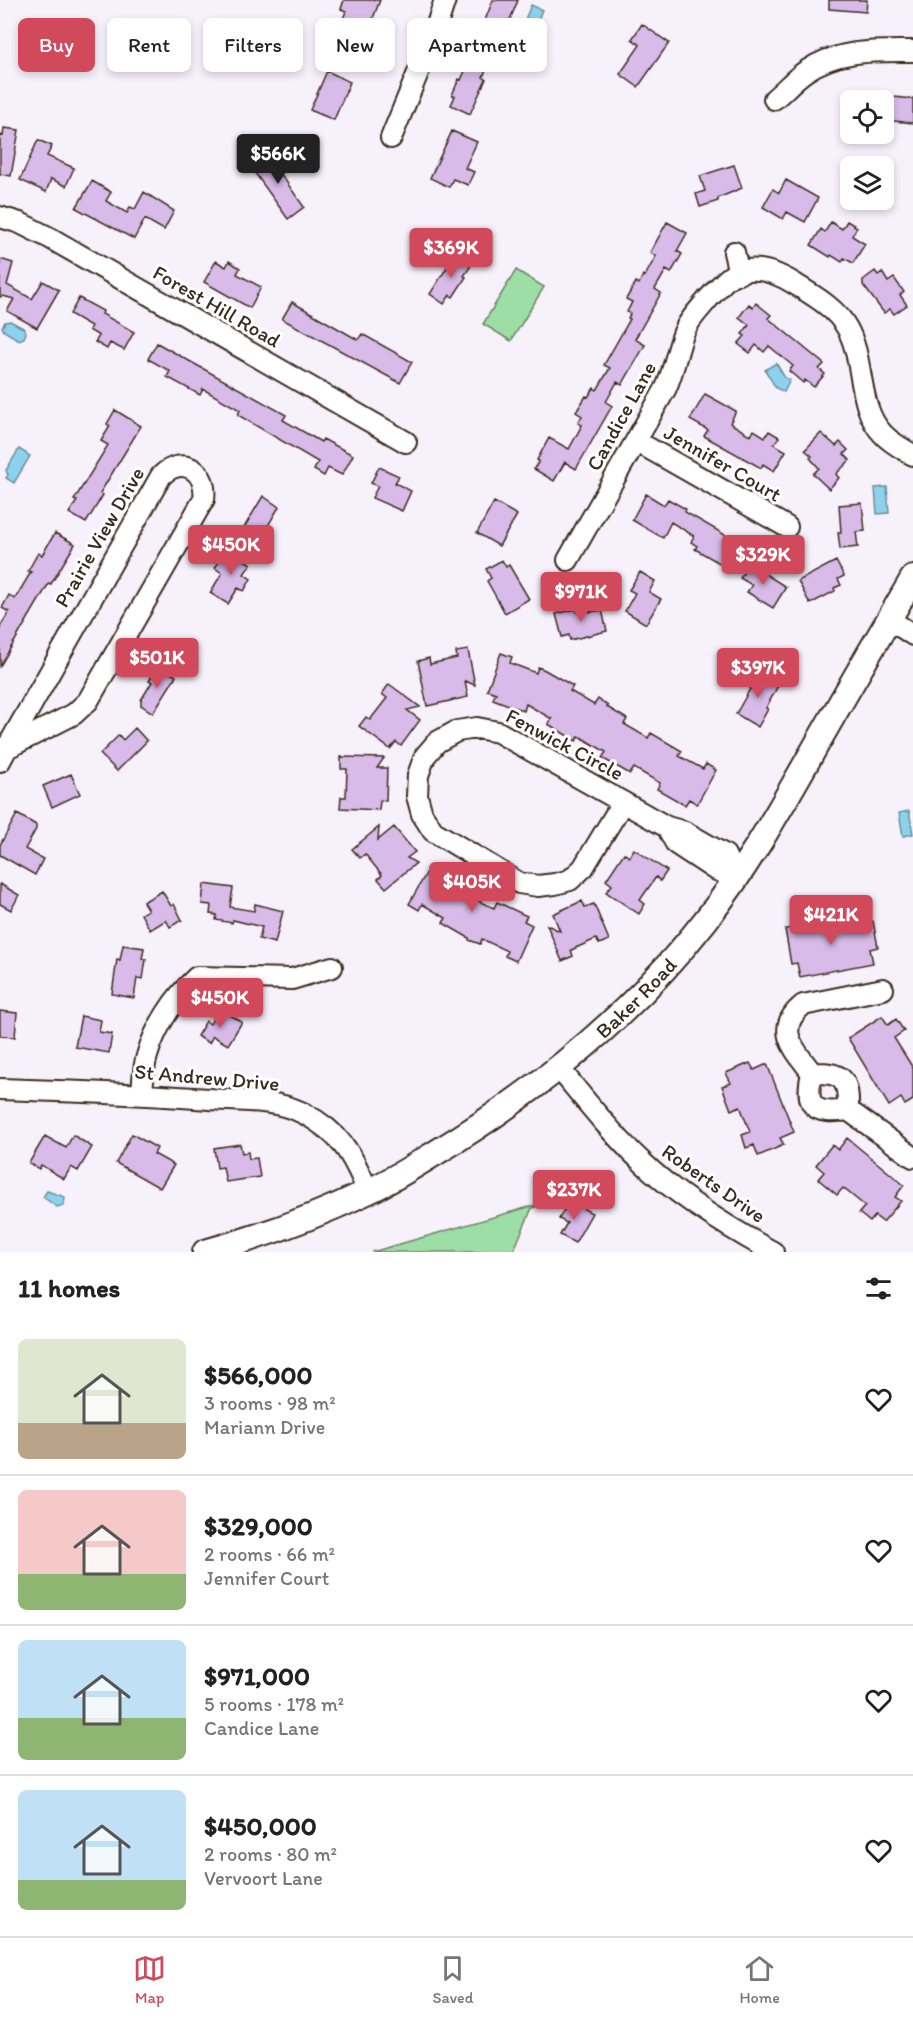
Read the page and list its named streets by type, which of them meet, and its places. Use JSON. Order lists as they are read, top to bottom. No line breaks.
{"streets":{"main road":["Baker Road"],"street":["Forest Hill Road","Candice Lane","Jennifer Court","Prairie View Drive","Fenwick Circle","St Andrew Drive","Roberts Drive"]},"crossings":[["Candice Lane","Jennifer Court"],["Fenwick Circle","Baker Road"],["Baker Road","St Andrew Drive"],["Baker Road","Roberts Drive"]],"page":{"chip":["Buy","Rent","Filters","New","Apartment"],"price":["$566K","$369K","$450K","$329K","$971K","$501K","$397K","$405K","$421K","$450K","$237K"],"heading":"11 homes","list":[{"name":"$566,000","note":"3 rooms · 98 m² · Mariann Drive"},{"name":"$329,000","note":"2 rooms · 66 m² · Jennifer Court"},{"name":"$971,000","note":"5 rooms · 178 m² · Candice Lane"},{"name":"$450,000","note":"2 rooms · 80 m² · Vervoort Lane"}],"tabs":["Map","Saved","Home"]}}
